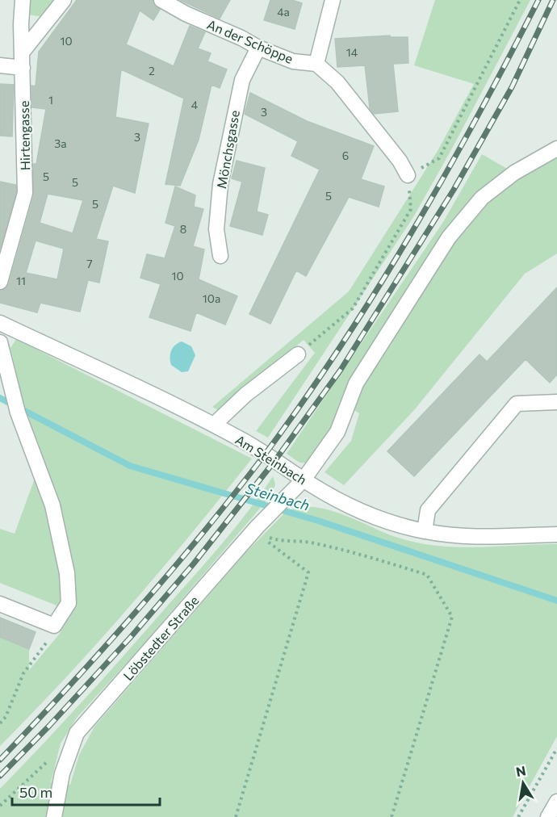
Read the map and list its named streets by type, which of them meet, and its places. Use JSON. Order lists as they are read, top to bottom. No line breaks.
{"streets":{"street":["An der Schöppe","Hirtengasse","Mönchsgasse","Am Steinbach","Löbstedter Straße"]},"crossings":[["An der Schöppe","Mönchsgasse"],["Am Steinbach","Löbstedter Straße"]],"water":["Steinbach"],"house_numbers":["4a","10","14","2","1","4","3","3","3a","6","5","5","5","5","8","7","10","11","10a"],"scale_bar":"50 m","north":"top"}
